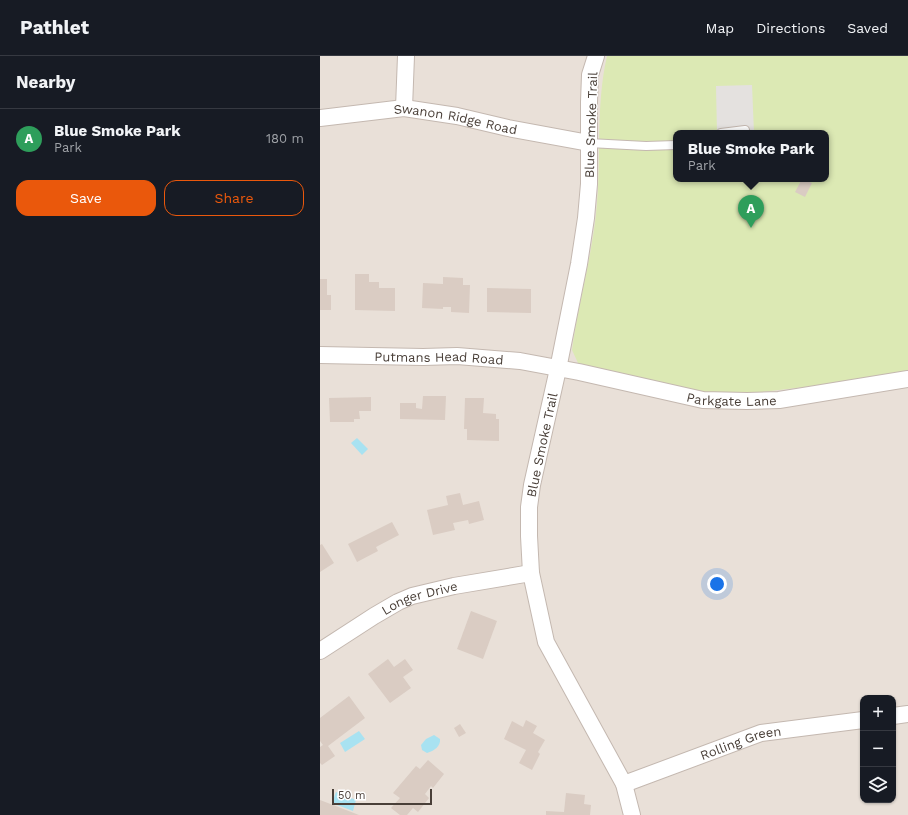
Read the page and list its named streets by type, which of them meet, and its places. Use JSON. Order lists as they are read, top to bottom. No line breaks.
{"streets":{"street":["Swanon Ridge Road","Blue Smoke Trail","Putmans Head Road","Parkgate Lane","Longer Drive","Rolling Green"]},"crossings":[["Swanon Ridge Road","Blue Smoke Trail"],["Blue Smoke Trail","Putmans Head Road"],["Blue Smoke Trail","Parkgate Lane"],["Blue Smoke Trail","Longer Drive"],["Blue Smoke Trail","Rolling Green"],["Putmans Head Road","Parkgate Lane"]],"scale_bar":"50 m","page":{"header":"Pathlet","nav":["Map","Directions","Saved"],"heading":"Nearby","list":[{"mark":"A","name":"Blue Smoke Park","note":"Park","value":"180 m"}],"popup":["Blue Smoke Park","Park"],"buttons":["Save","Share"],"pins":"A","map_buttons":["+","−"],"scale":"50 m"}}
